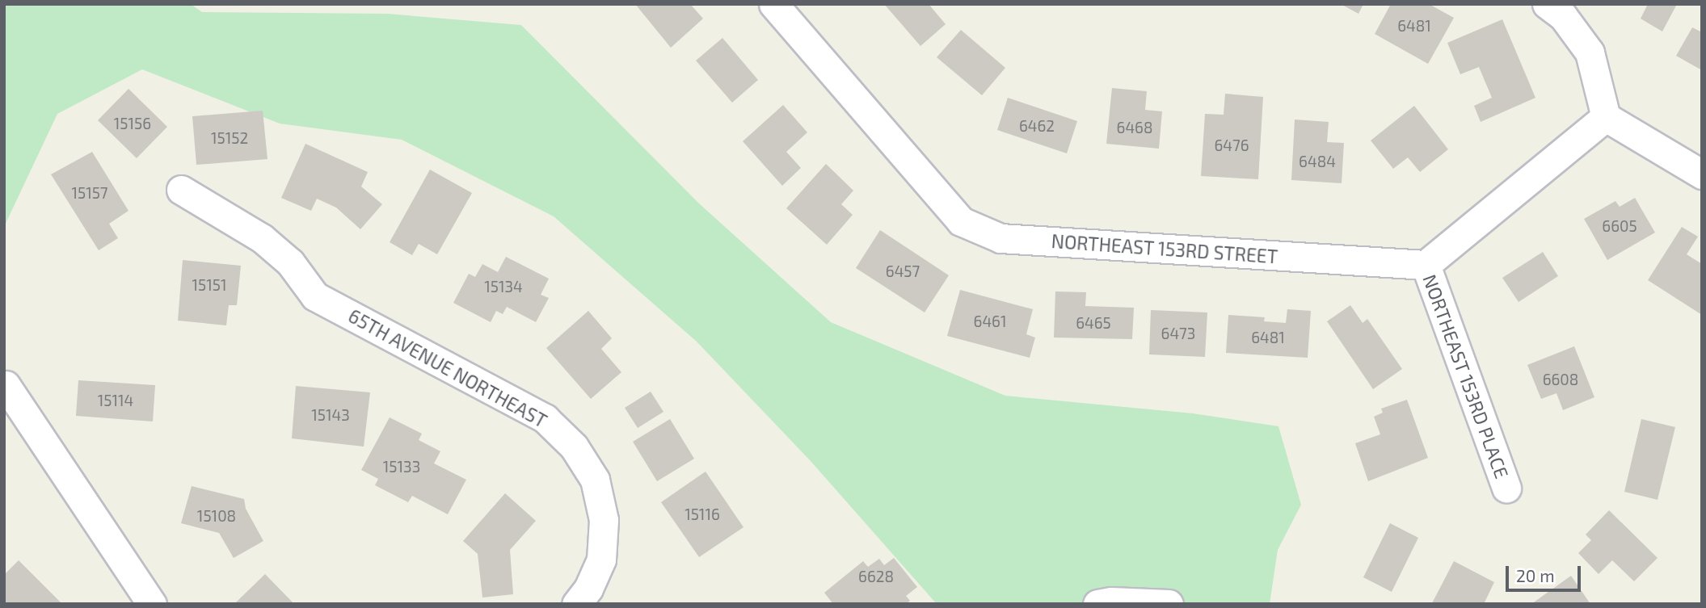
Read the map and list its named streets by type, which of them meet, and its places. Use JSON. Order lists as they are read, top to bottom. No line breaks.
{"streets":{"street":["NORTHEAST 153RD STREET","65TH AVENUE NORTHEAST","NORTHEAST 153RD PLACE"]},"crossings":[["NORTHEAST 153RD STREET","NORTHEAST 153RD PLACE"]],"house_numbers":["6481","15156","6462","6468","15152","6476","6484","15157","6605","6457","15151","15134","6461","6465","6473","6481","6608","15114","15143","15133","15116","15108","6628"],"scale_bar":"20 m"}
